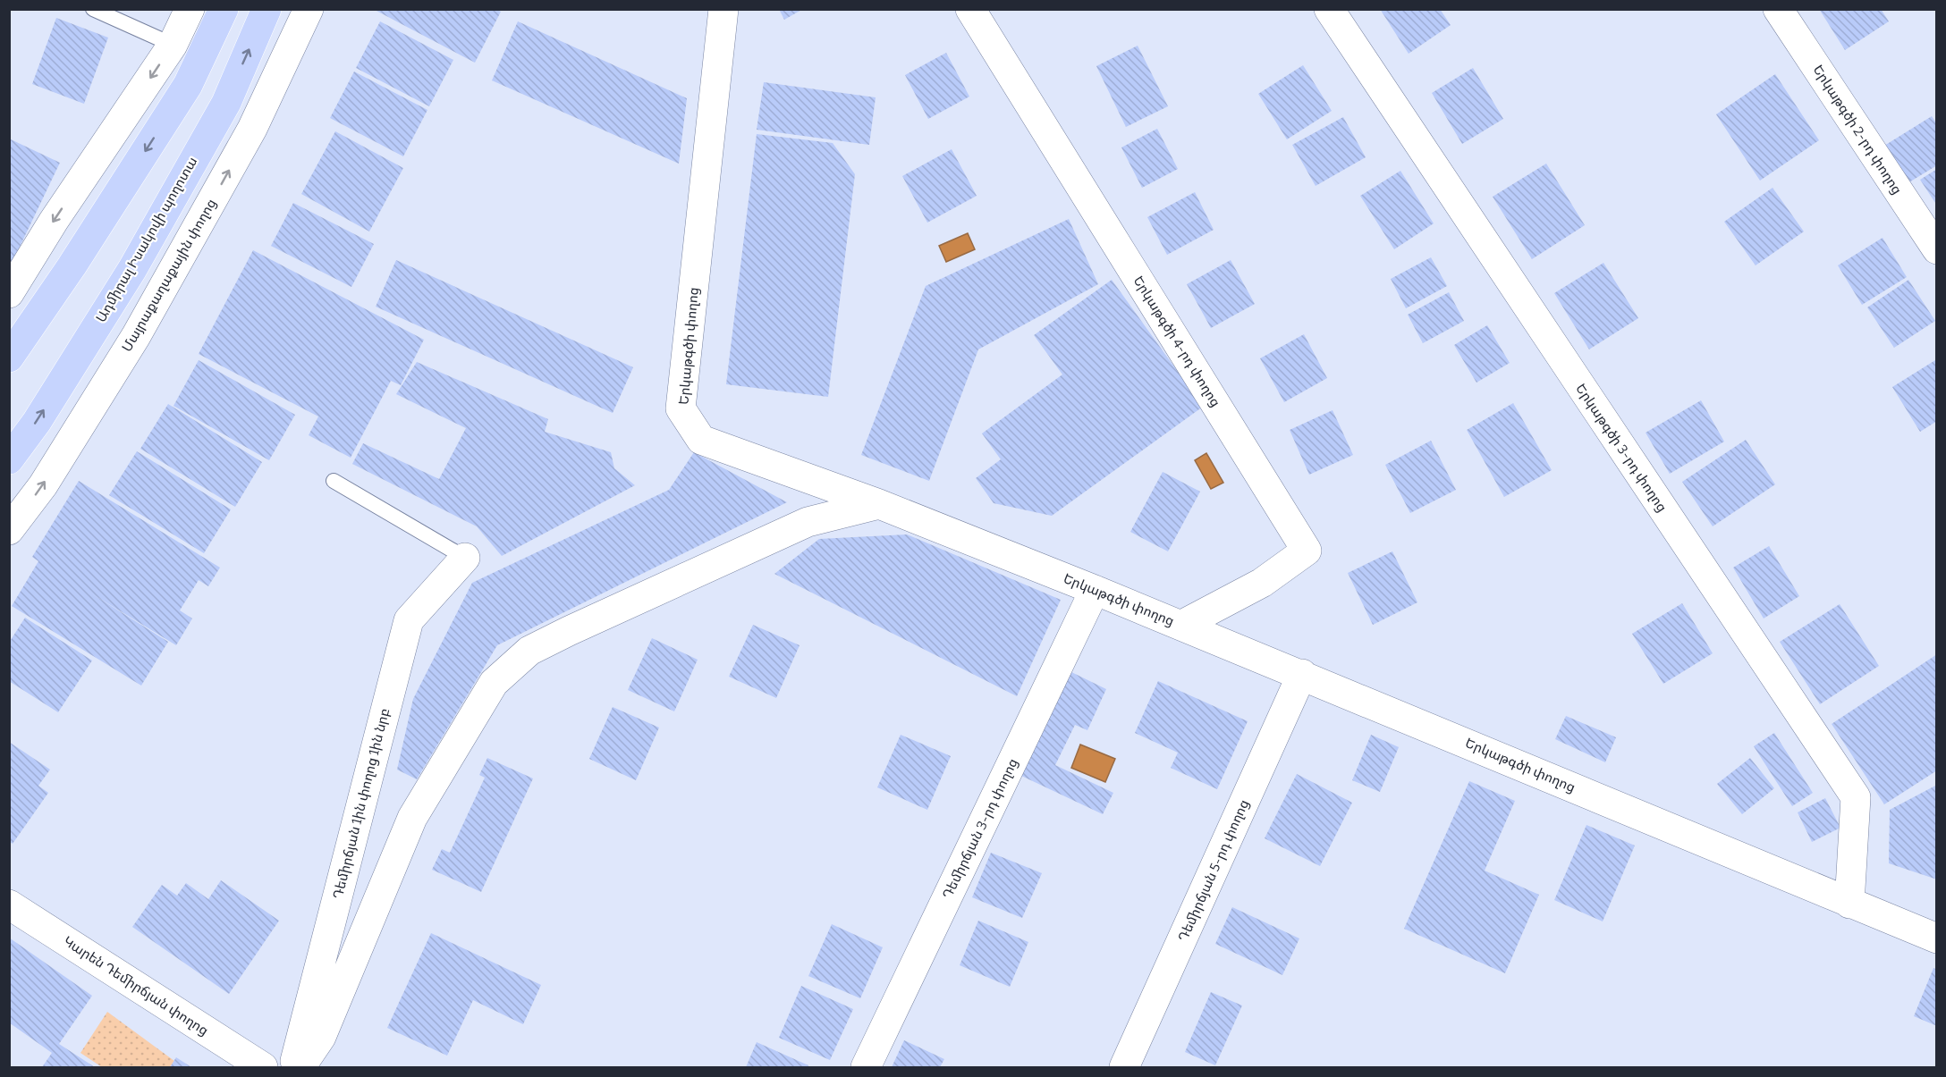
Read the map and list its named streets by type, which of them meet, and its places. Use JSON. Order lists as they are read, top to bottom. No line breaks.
{"streets":{"highway":["Ադմիրալ Իսակովի պողոտա"],"street":["Երկաթգծի 2-րդ փողոց","Մայրաքաղաքային փողոց","Երկաթգծի 4-րդ փողոց","Երկաթգծի փողոց","Երկաթգծի 3-րդ փողոց","Դեմիրճյան 1ին փողոց 1ին նրբ","Դեմիրճյան 3-րդ փողոց","Դեմիրճյան 5-րդ փողոց","Կարեն Դեմիրճյան փողոց"]},"crossings":[["Երկաթգծի 4-րդ փողոց","Երկաթգծի փողոց"],["Երկաթգծի փողոց","Երկաթգծի 3-րդ փողոց"],["Երկաթգծի փողոց","Դեմիրճյան 3-րդ փողոց"],["Երկաթգծի փողոց","Դեմիրճյան 5-րդ փողոց"]]}
